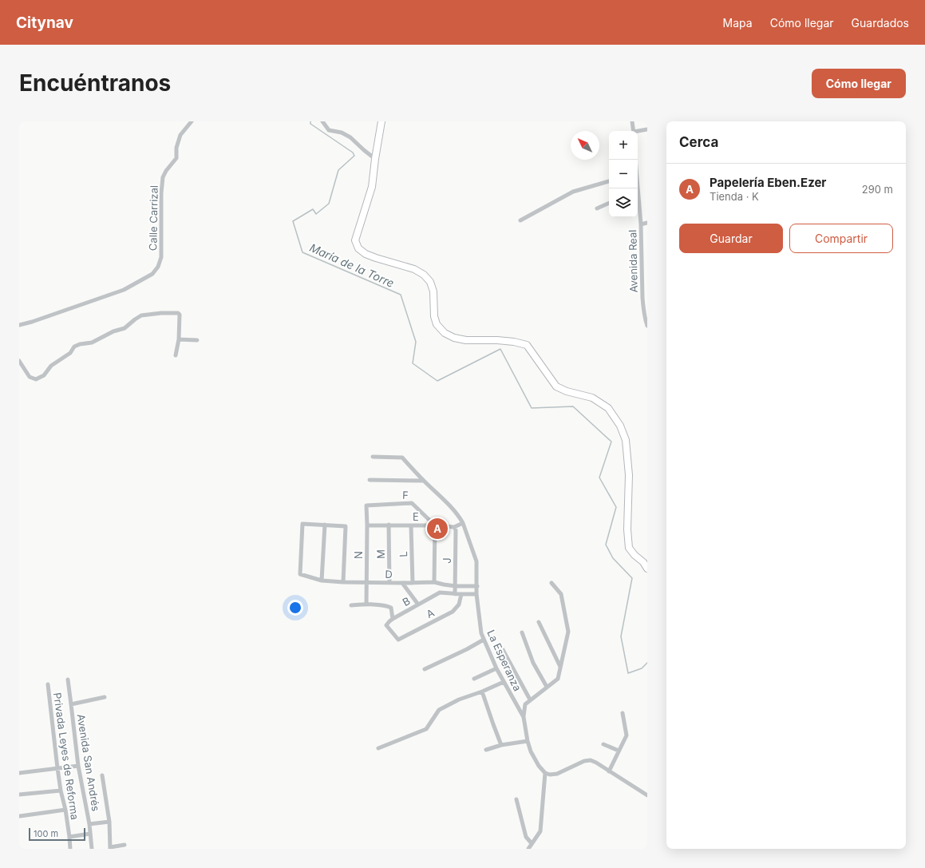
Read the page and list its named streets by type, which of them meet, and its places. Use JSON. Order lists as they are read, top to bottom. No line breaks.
{"streets":{"street":["Calle Carrizal","Avenida Real","F","E","M","L","N","J","D","B","A","La Esperanza","Privada Leyes de Reforma","Avenida San Andrés"]},"crossings":[["F","E"],["F","N"],["E","M"],["E","L"],["E","N"],["E","J"],["E","La Esperanza"],["M","D"],["L","D"],["N","D"],["J","D"],["J","B"],["D","La Esperanza"],["B","A"]],"water":["María de la Torre"],"scale_bar":"100 m","north":"top left","page":{"header":"Citynav","nav":["Mapa","Cómo llegar","Guardados"],"buttons":["Cómo llegar",["Guardar","Compartir"]],"title":"Encuéntranos","heading":"Cerca","map_buttons":["+","−"],"list":[{"mark":"A","name":"Papelería Eben.Ezer","note":"Tienda · K","value":"290 m"}],"pins":"A","scale":"100 m"}}
